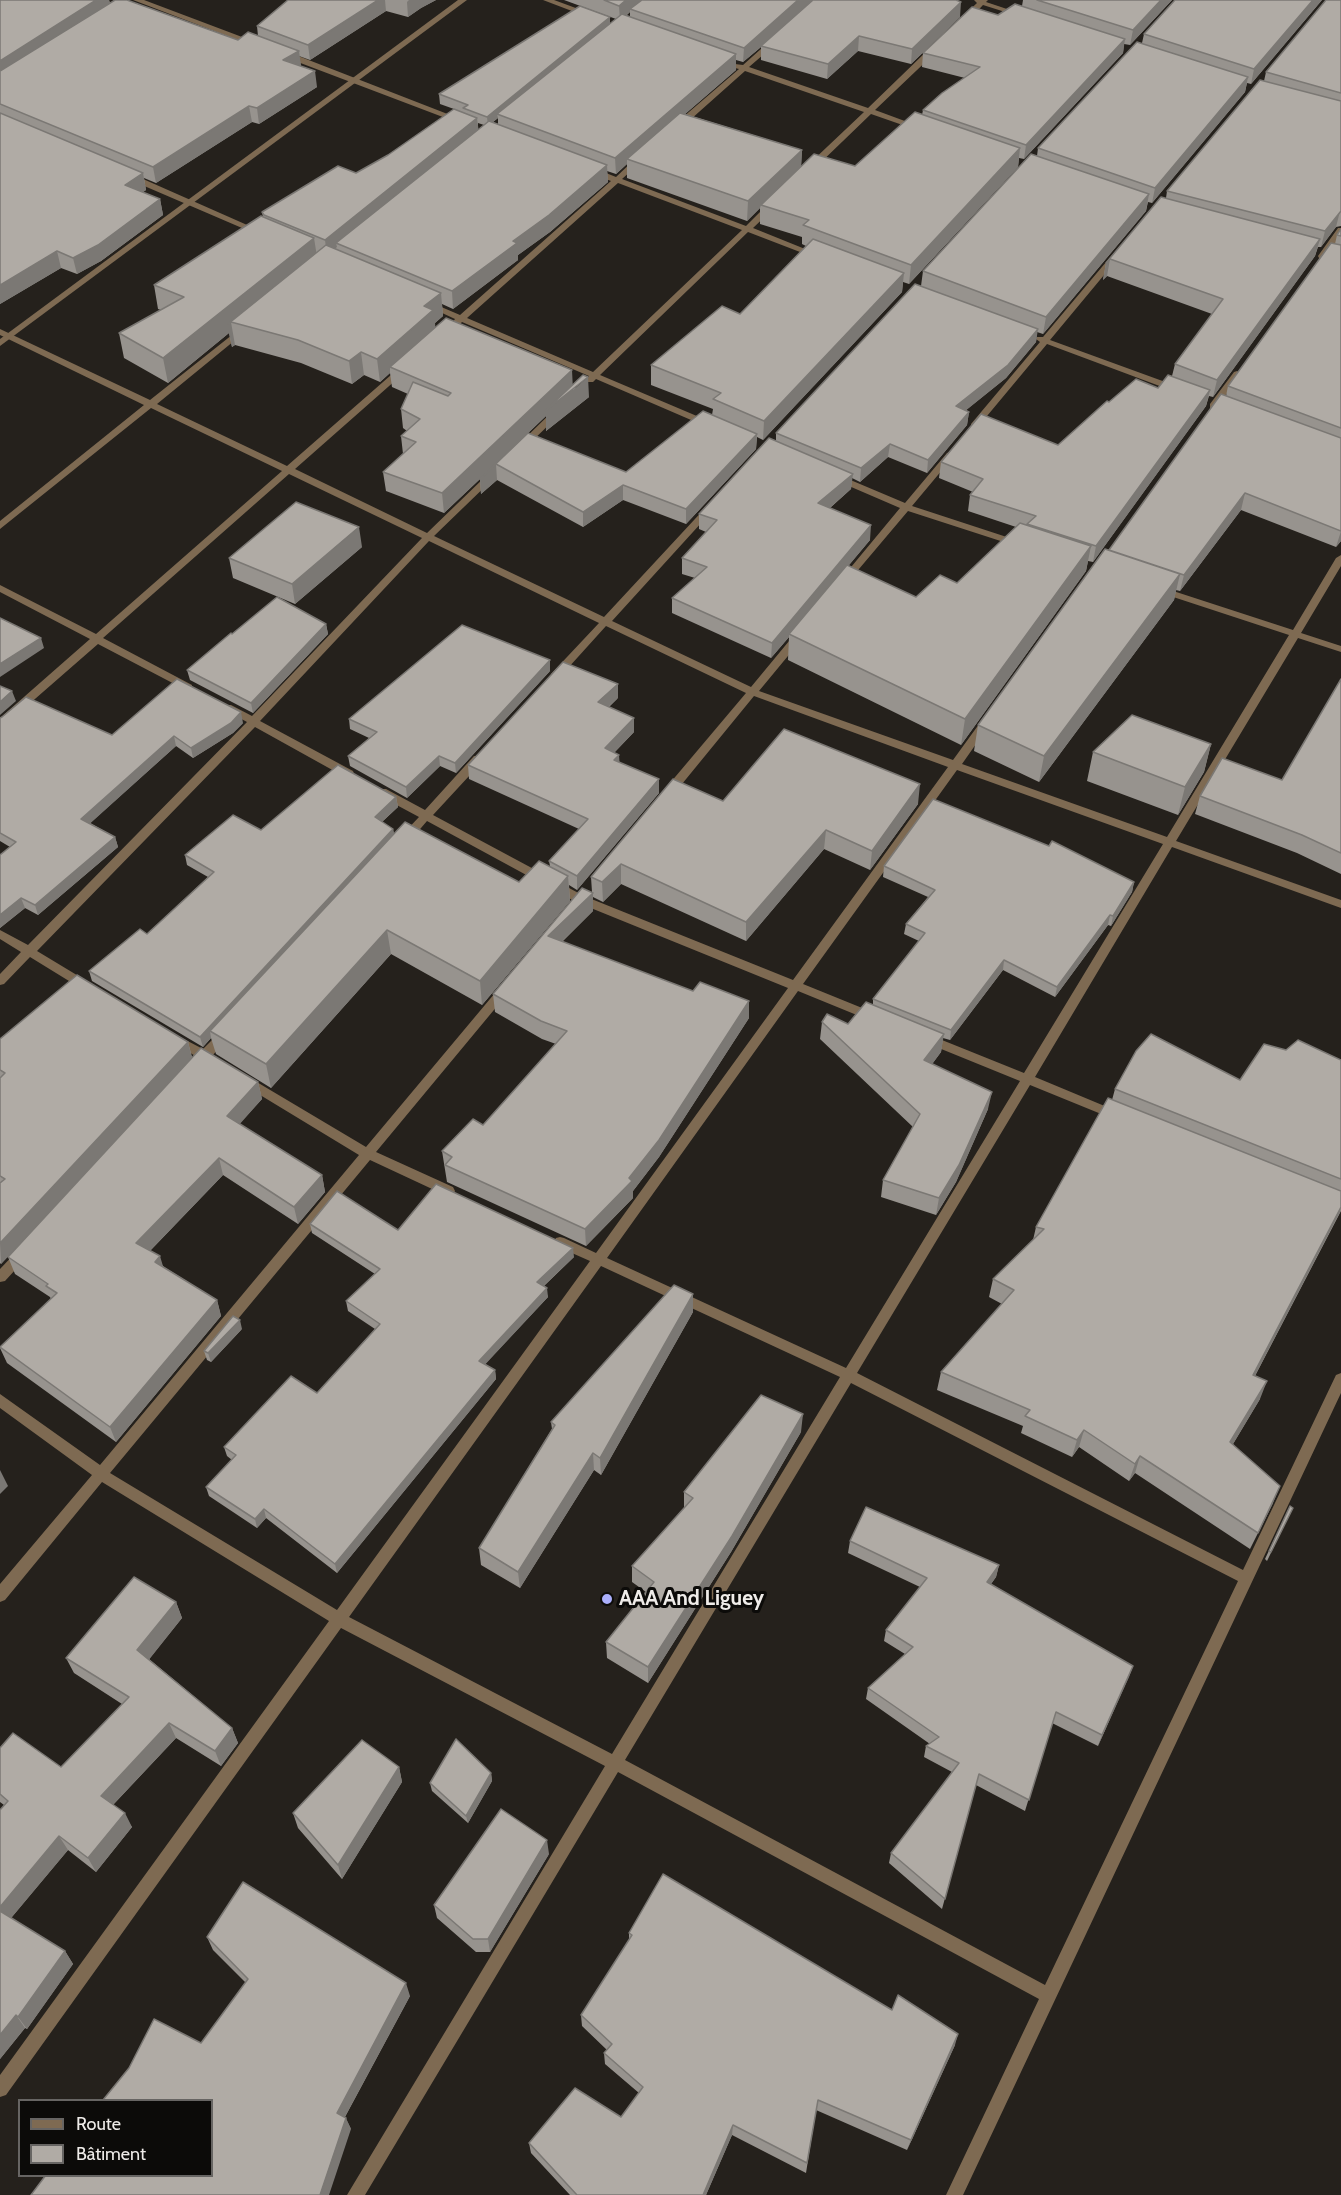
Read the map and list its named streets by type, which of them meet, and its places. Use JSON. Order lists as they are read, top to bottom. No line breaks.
{"places":["AAA And Liguey"],"legend":["Route","Bâtiment"]}
